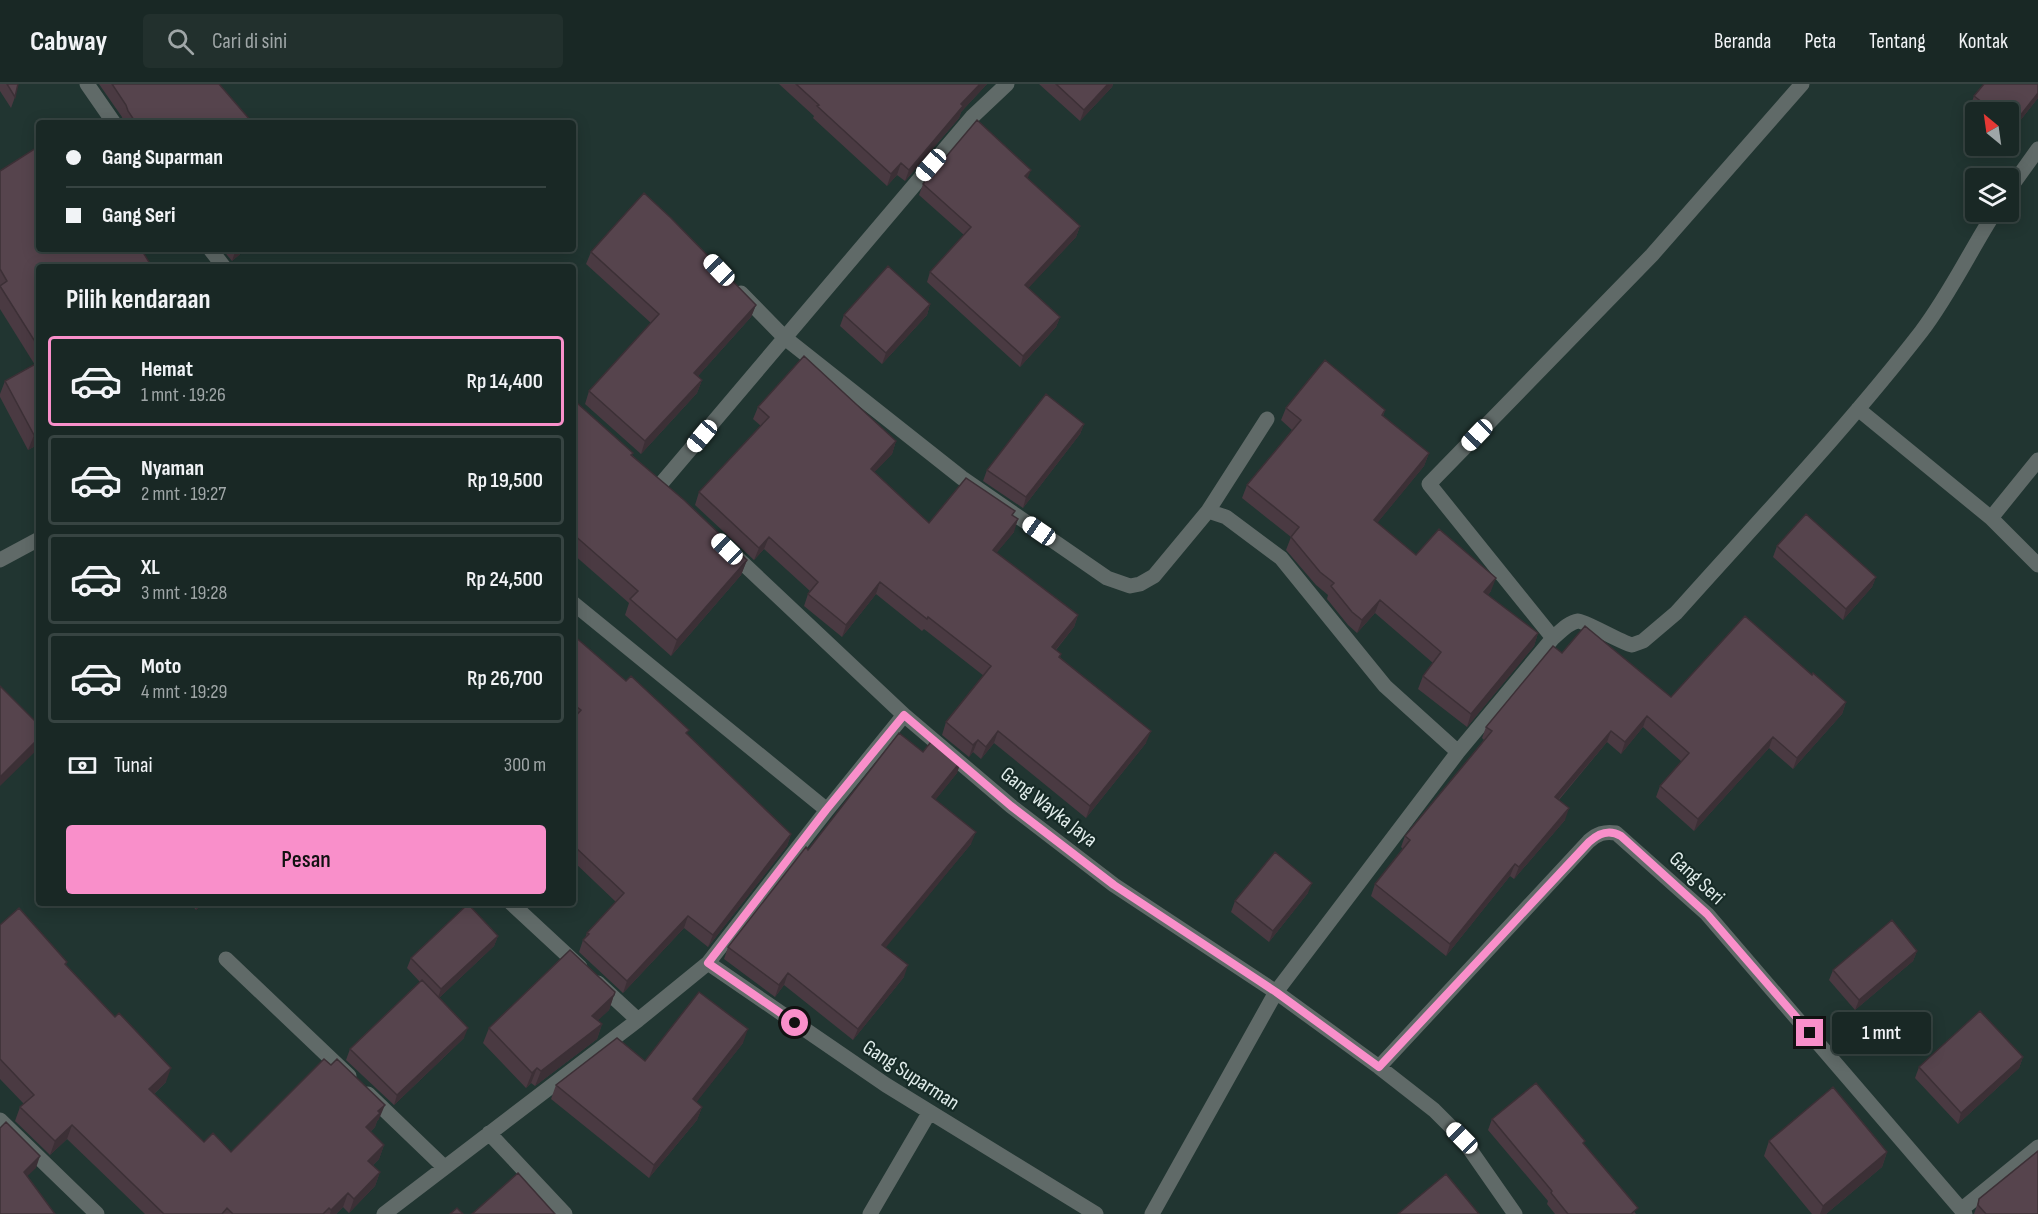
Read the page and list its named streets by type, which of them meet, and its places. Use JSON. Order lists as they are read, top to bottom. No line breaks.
{"streets":{"street":["Gang Wayka Jaya","Gang Seri","Gang Suparman"]},"crossings":[["Gang Wayka Jaya","Gang Seri"]],"north":"top left","page":{"header":"Cabway","search":"Cari di sini","nav":["Beranda","Peta","Tentang","Kontak"],"banner":["Gang Suparman","Gang Seri"],"heading":"Pilih kendaraan","list":[{"name":"Hemat","note":"1 mnt · 19:26","value":"Rp 14,400"},{"name":"Nyaman","note":"2 mnt · 19:27","value":"Rp 19,500"},{"name":"XL","note":"3 mnt · 19:28","value":"Rp 24,500"},{"name":"Moto","note":"4 mnt · 19:29","value":"Rp 26,700"}],"pay":["Tunai","300 m"],"buttons":"Pesan","bubble":"1 mnt"}}
